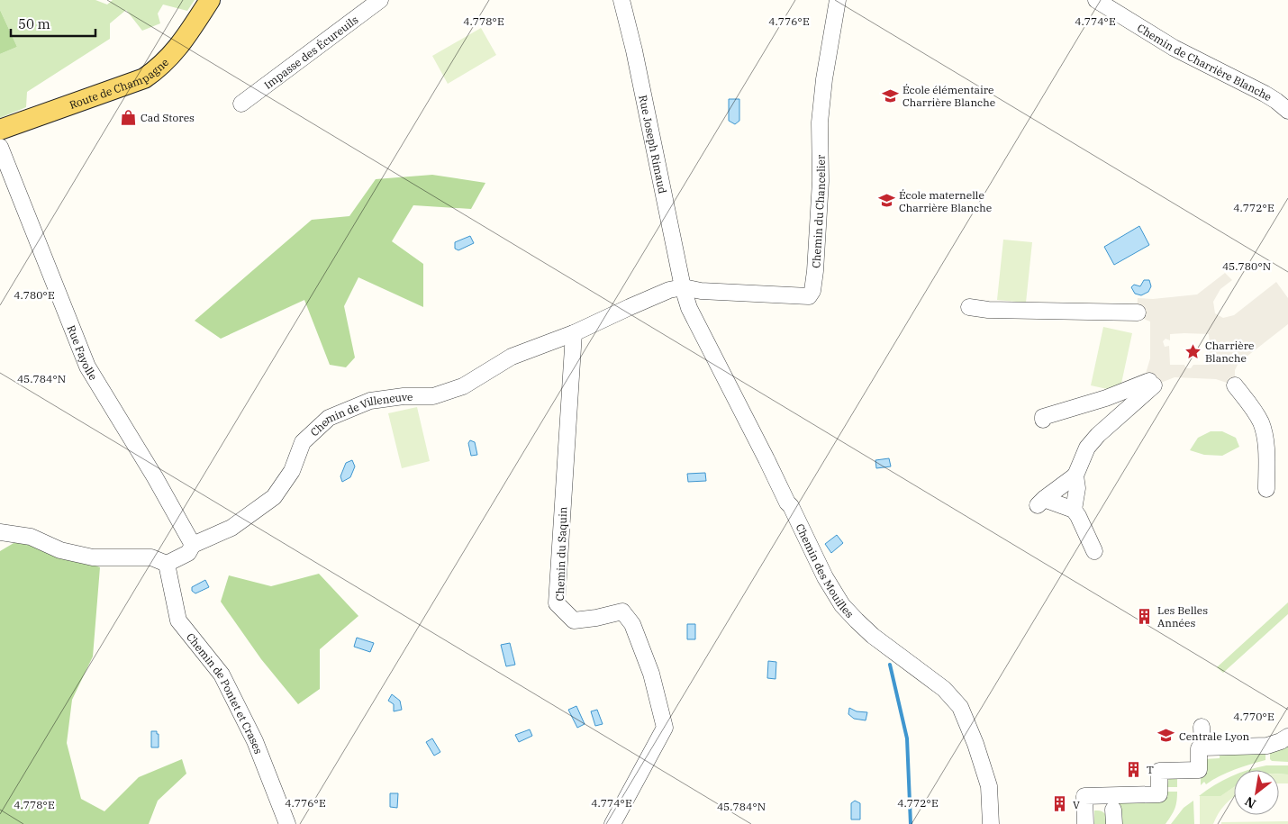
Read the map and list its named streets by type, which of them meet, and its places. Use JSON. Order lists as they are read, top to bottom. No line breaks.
{"streets":{"main road":["Route de Champagne"],"street":["Impasse des Écureuils","Chemin de Charrière Blanche","Rue Joseph Rimaud","Chemin du Chancelier","Rue Fayolle","Chemin de Villeneuve","Chemin du Saquin","Chemin des Mouilles","Chemin de Pontet et Crases"]},"crossings":[["Rue Joseph Rimaud","Chemin du Chancelier"],["Rue Joseph Rimaud","Chemin de Villeneuve"],["Rue Joseph Rimaud","Chemin des Mouilles"],["Chemin du Chancelier","Chemin de Villeneuve"],["Chemin du Chancelier","Chemin des Mouilles"],["Rue Fayolle","Chemin de Villeneuve"],["Chemin de Villeneuve","Chemin du Saquin"],["Chemin de Villeneuve","Chemin des Mouilles"],["Chemin de Villeneuve","Chemin de Pontet et Crases"]],"places":{"school or university":["École élémentaire Charrière Blanche","École maternelle Charrière Blanche","Centrale Lyon"],"shop":["Cad Stores"],"place":["Charrière Blanche"],"building":["Les Belles Années","T","V"]},"scale_bar":"50 m","north":"bottom left","coordinates":["4.778°E","4.776°E","4.774°E","4.772°E","45.780°N","4.780°E","45.784°N","4.770°E"]}
